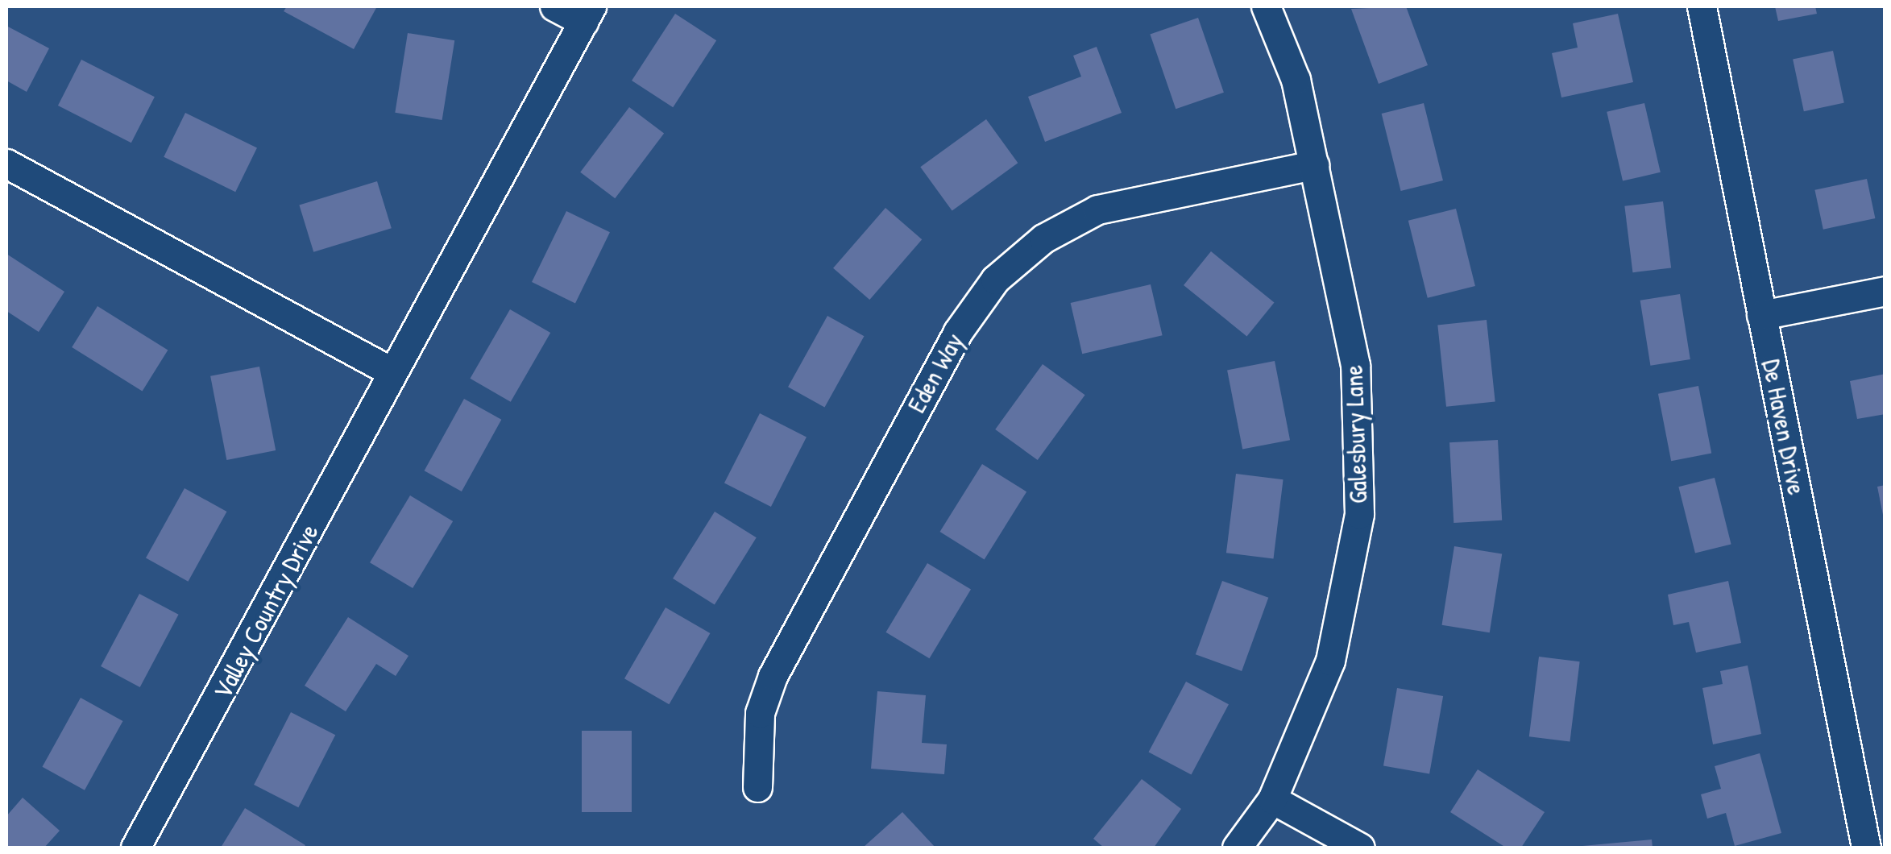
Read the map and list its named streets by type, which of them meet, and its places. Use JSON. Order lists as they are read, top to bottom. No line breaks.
{"streets":{"street":["Eden Way","De Haven Drive","Galesbury Lane","Valley Country Drive"]},"crossings":[["Eden Way","Galesbury Lane"]]}
